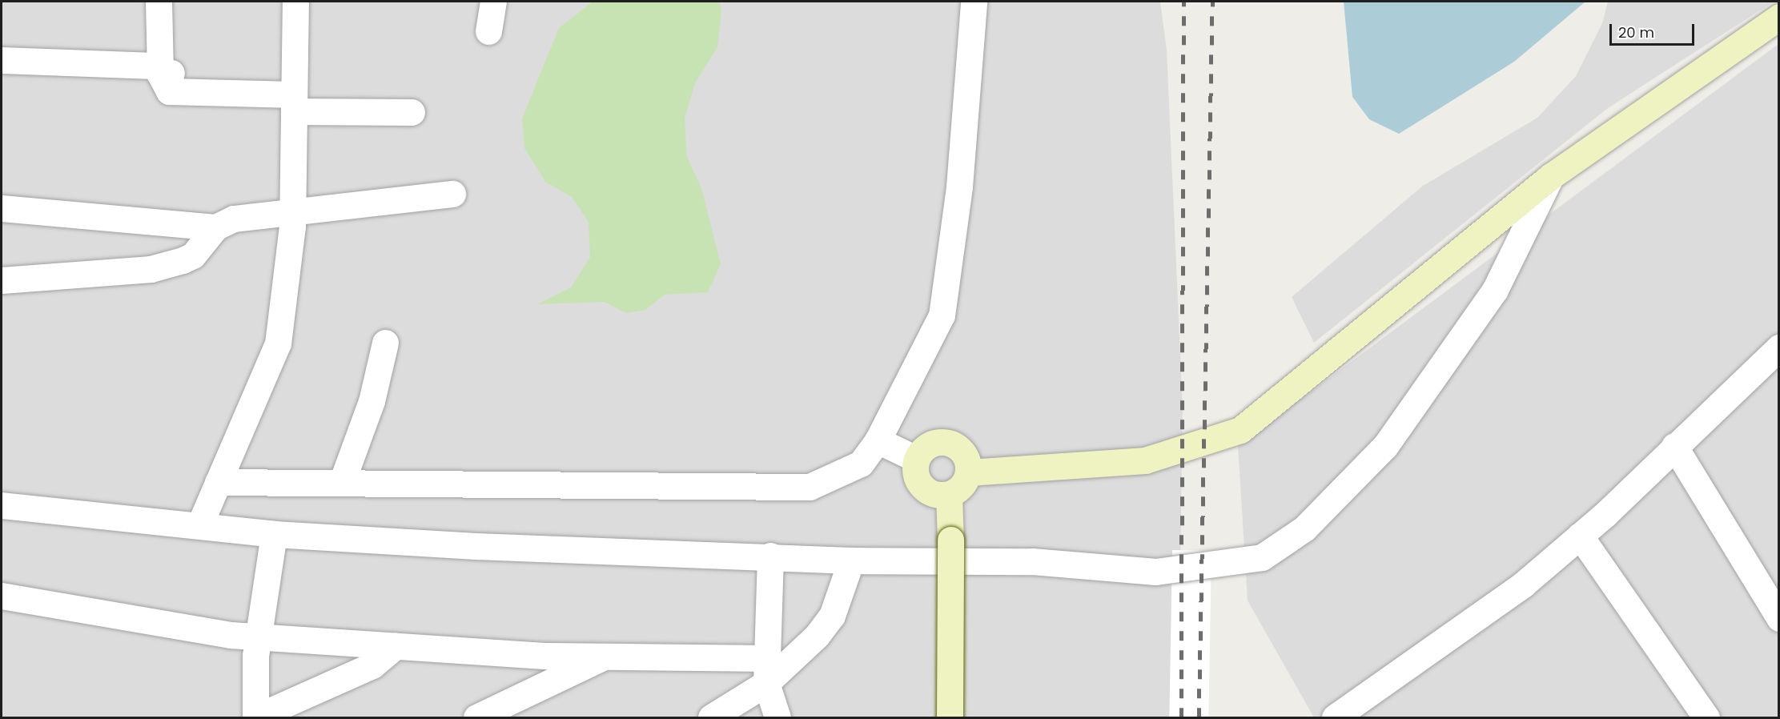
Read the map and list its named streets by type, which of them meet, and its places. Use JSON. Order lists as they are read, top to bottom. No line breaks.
{"scale_bar":"20 m"}
